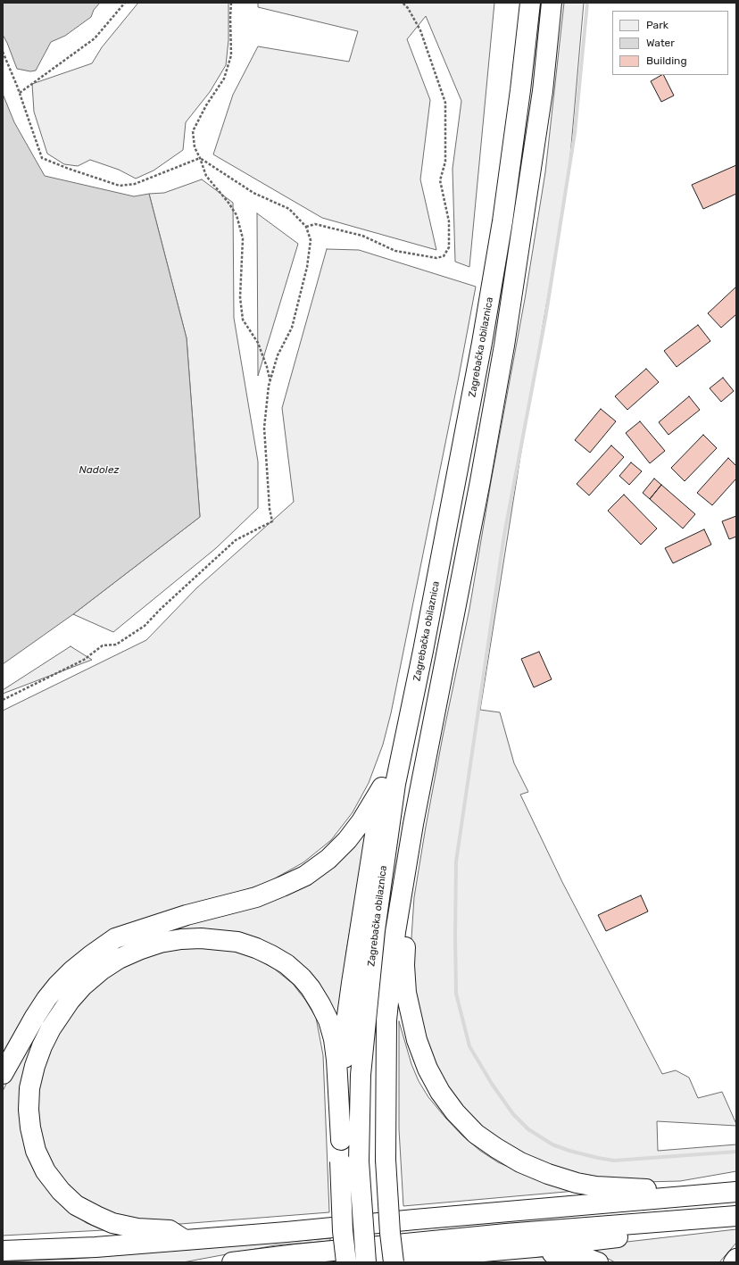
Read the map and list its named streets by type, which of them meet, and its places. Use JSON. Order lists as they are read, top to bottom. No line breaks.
{"streets":{"highway":["Zagrebačka obilaznica"]},"water":["Nadolez"],"legend":["Park","Water","Building"]}
